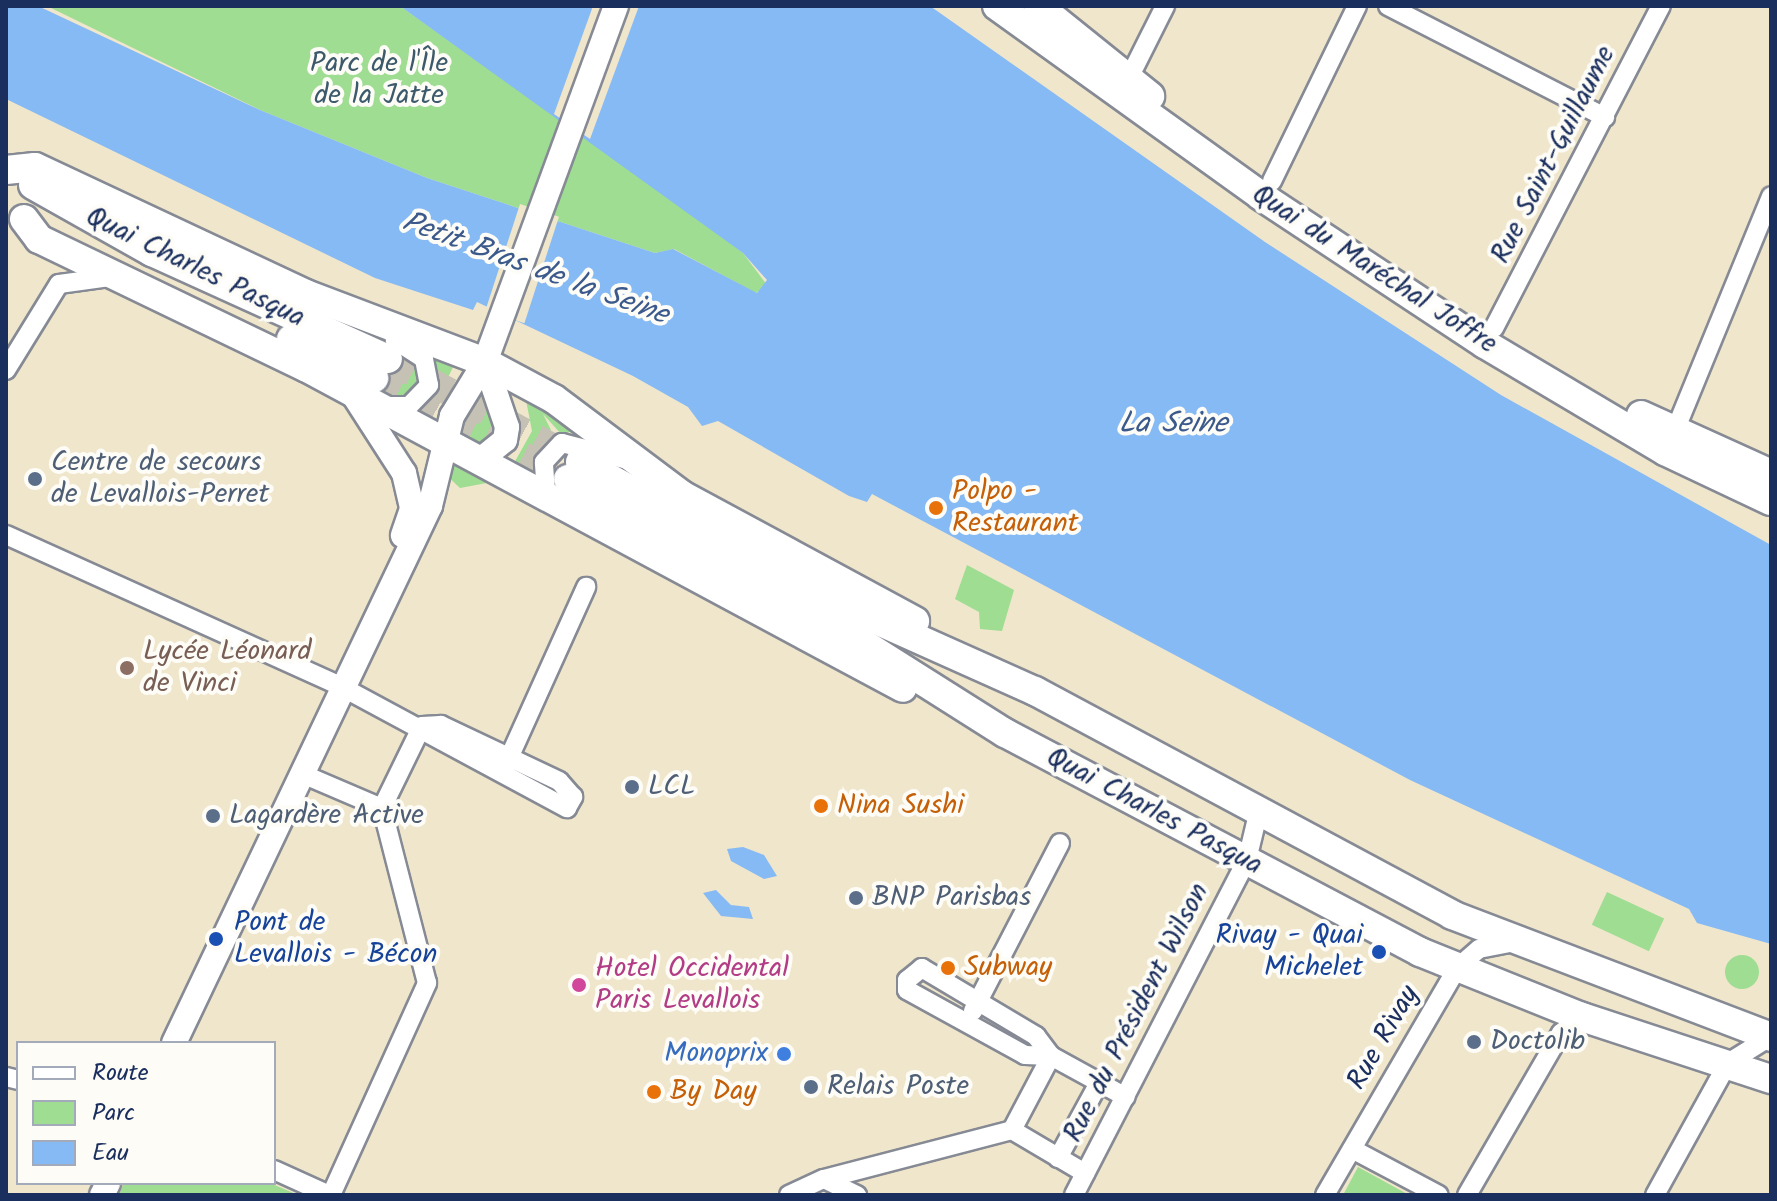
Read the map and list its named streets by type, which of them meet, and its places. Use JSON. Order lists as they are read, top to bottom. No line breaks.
{"streets":{"main road":["Quai Charles Pasqua","Quai du Maréchal Joffre"],"street":["Rue Saint-Guillaume","Rue du Président Wilson","Rue Rivay"]},"crossings":[["Rue Saint-Guillaume","Quai du Maréchal Joffre"],["Quai Charles Pasqua","Rue du Président Wilson"],["Quai Charles Pasqua","Rue Rivay"]],"water":["Petit Bras de la Seine","La Seine"],"parks":["Parc de l'Île de la Jatte"],"places":["Centre de secours de Levallois-Perret","Polpo - Restaurant","Lycée Léonard de Vinci","LCL","Nina Sushi","Lagardère Active","BNP Parisbas","Pont de Levallois - Bécon","Rivay - Quai Michelet","Subway","Hotel Occidental Paris Levallois","Doctolib","Monoprix","Relais Poste","By Day"],"legend":["Route","Parc","Eau"]}
